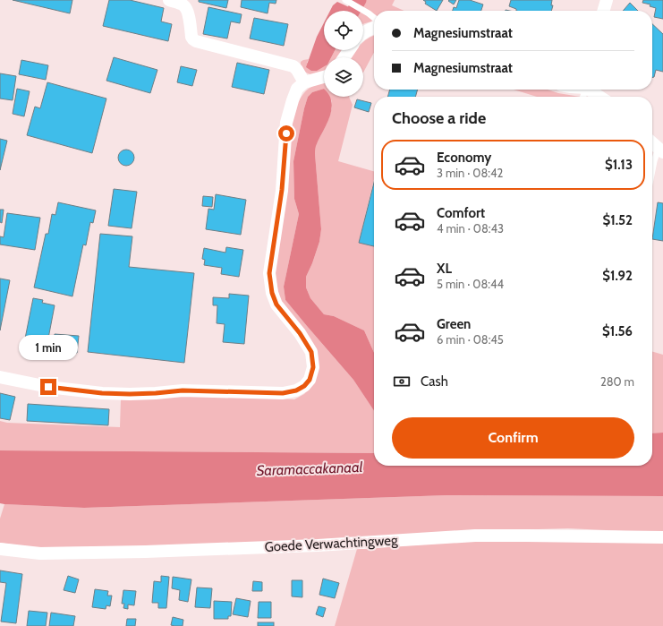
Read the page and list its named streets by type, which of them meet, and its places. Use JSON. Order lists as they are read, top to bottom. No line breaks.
{"streets":{"street":["Goede Verwachtingweg"]},"water":["Saramaccakanaal"],"page":{"banner":["Magnesiumstraat","Magnesiumstraat"],"heading":"Choose a ride","list":[{"name":"Economy","note":"3 min · 08:42","value":"$1.13"},{"name":"Comfort","note":"4 min · 08:43","value":"$1.52"},{"name":"XL","note":"5 min · 08:44","value":"$1.92"},{"name":"Green","note":"6 min · 08:45","value":"$1.56"}],"bubble":"1 min","pay":["Cash","280 m"],"buttons":"Confirm"}}
